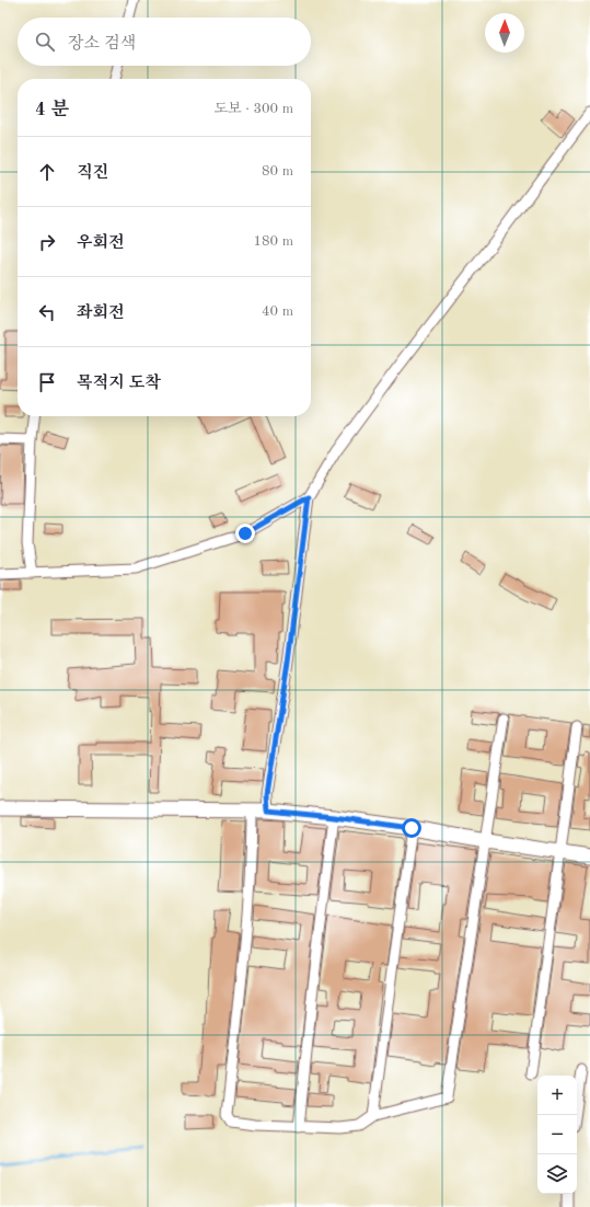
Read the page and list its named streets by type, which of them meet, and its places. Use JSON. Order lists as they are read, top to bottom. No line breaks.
{"north":"top","page":{"search":"장소 검색","heading":["4 분","도보 · 300 m"],"list":[["직진","80 m"],["우회전","180 m"],["좌회전","40 m"],"목적지 도착"],"map_buttons":["+","−"]}}
